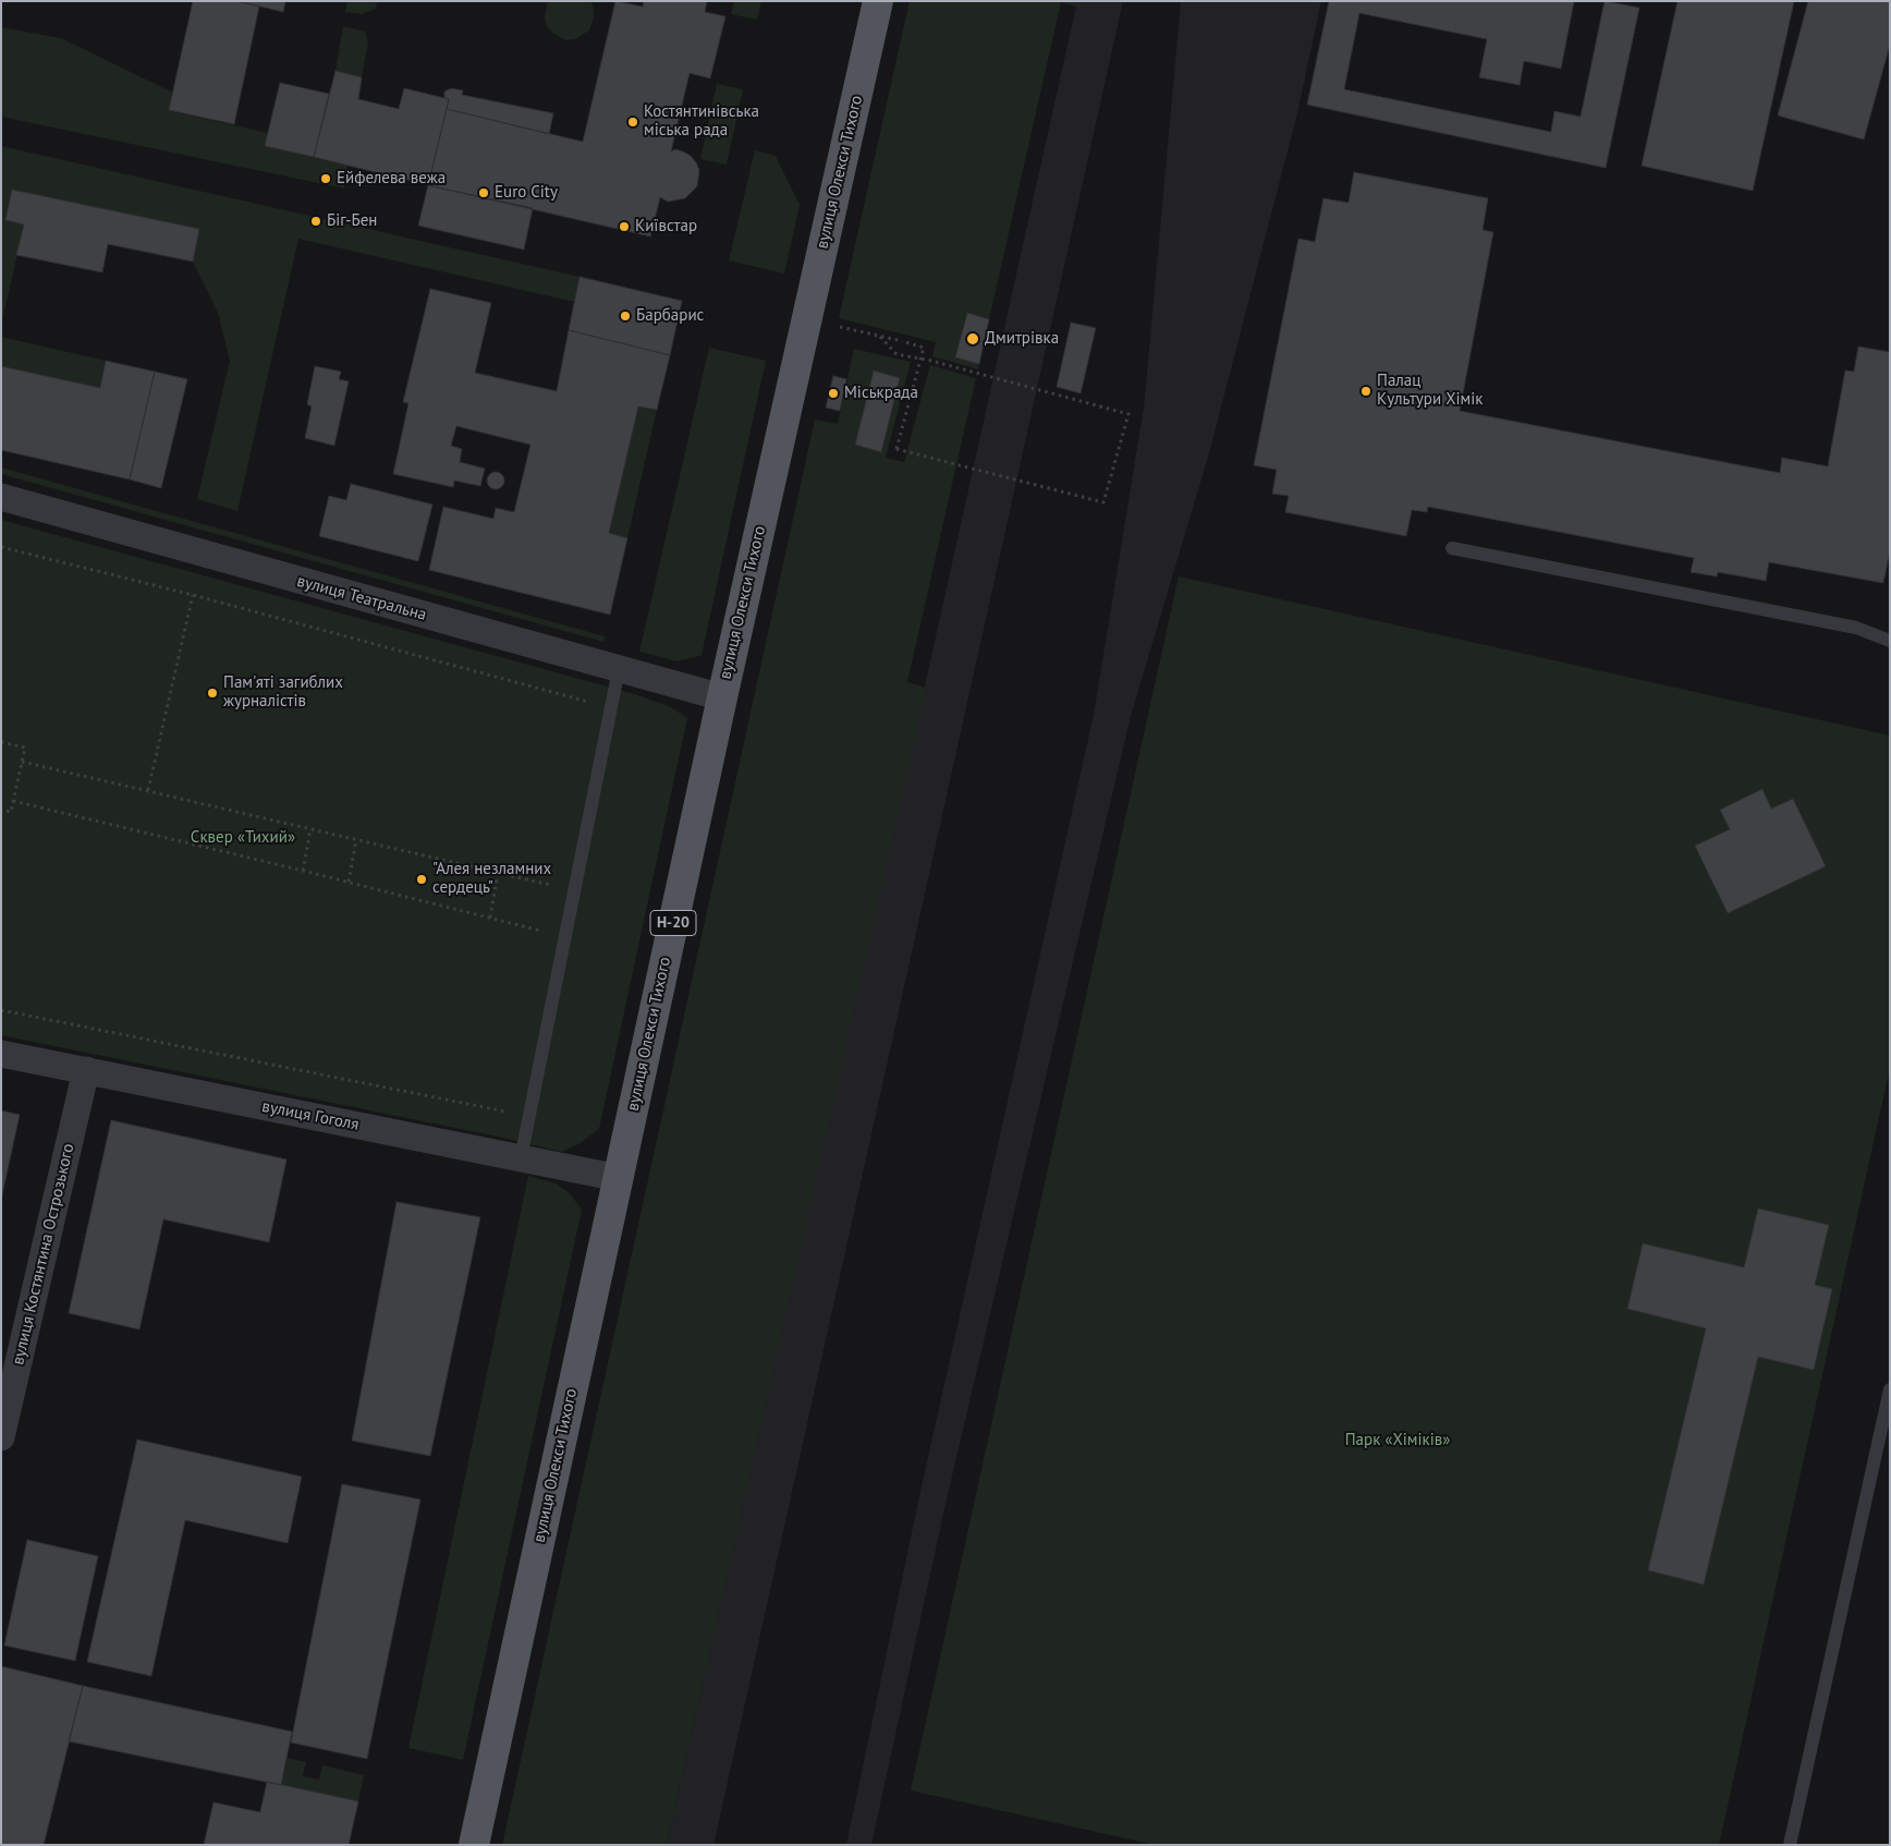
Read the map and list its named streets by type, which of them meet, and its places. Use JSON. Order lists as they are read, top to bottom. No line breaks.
{"streets":{"main road":["вулиця Олекси Тихого","Н-20"],"street":["вулиця Театральна","вулиця Гоголя","вулиця Костянтина Острозького"]},"crossings":[["вулиця Олекси Тихого","вулиця Театральна"],["вулиця Олекси Тихого","вулиця Гоголя"],["вулиця Гоголя","вулиця Костянтина Острозького"]],"parks":["Сквер «Тихий»","Парк «Хіміків»"],"places":["Костянтинівська міська рада","Ейфелева вежа","Euro City","Біг-Бен","Київстар","Барбарис","Дмитрівка","Палац Культури Хімік","Міськрада","Пам'яті загиблих журналістів","\"Алея незламних сердець\""]}
